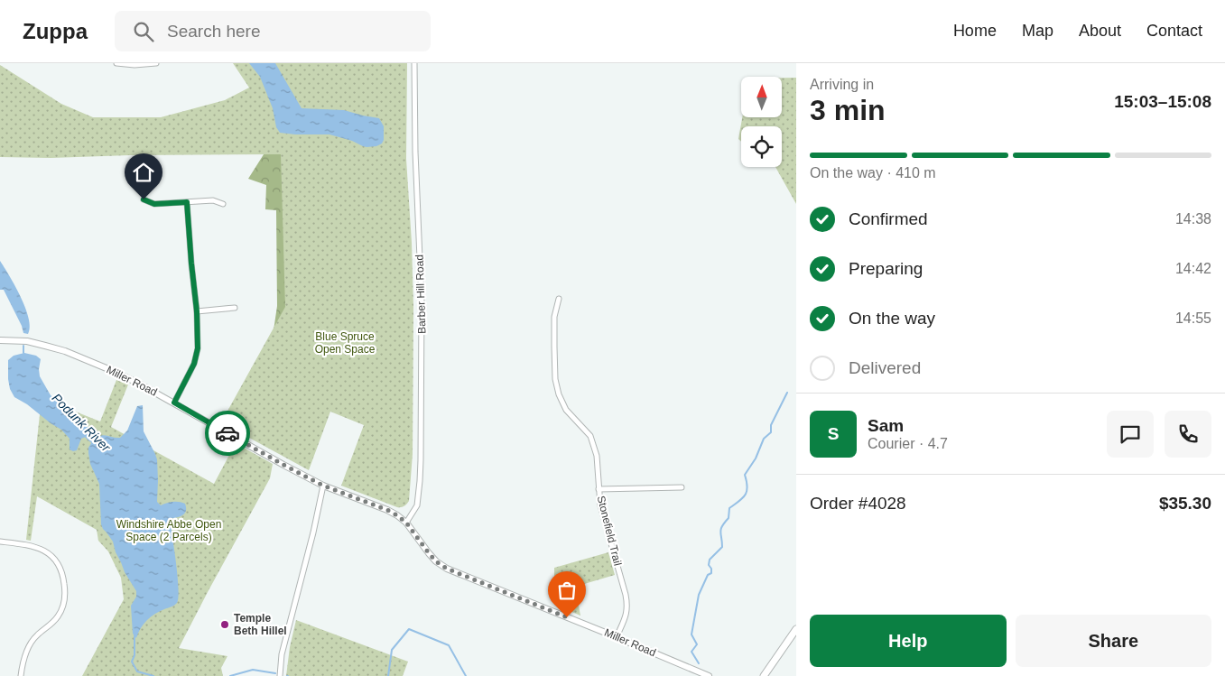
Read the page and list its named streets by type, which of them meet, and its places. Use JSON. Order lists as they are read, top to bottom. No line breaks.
{"streets":{"street":["Barber Hill Road","Miller Road","Stonefield Trail"]},"crossings":[["Barber Hill Road","Miller Road"],["Miller Road","Stonefield Trail"]],"water":["Podunk River"],"parks":["Blue Spruce Open Space","Windshire Abbe Open Space (2 Parcels)"],"places":["Temple Beth Hillel"],"north":"top","page":{"header":"Zuppa","search":"Search here","nav":["Home","Map","About","Contact"],"heading":["3 min","Arriving in","15:03–15:08"],"panel":["Sam","Courier · 4.7","Order #4028","$35.30"],"bar":"On the way · 410 m","list":[["Confirmed","14:38"],["Preparing","14:42"],["On the way","14:55"],"Delivered"],"round":"S","buttons":["Help","Share"]}}
